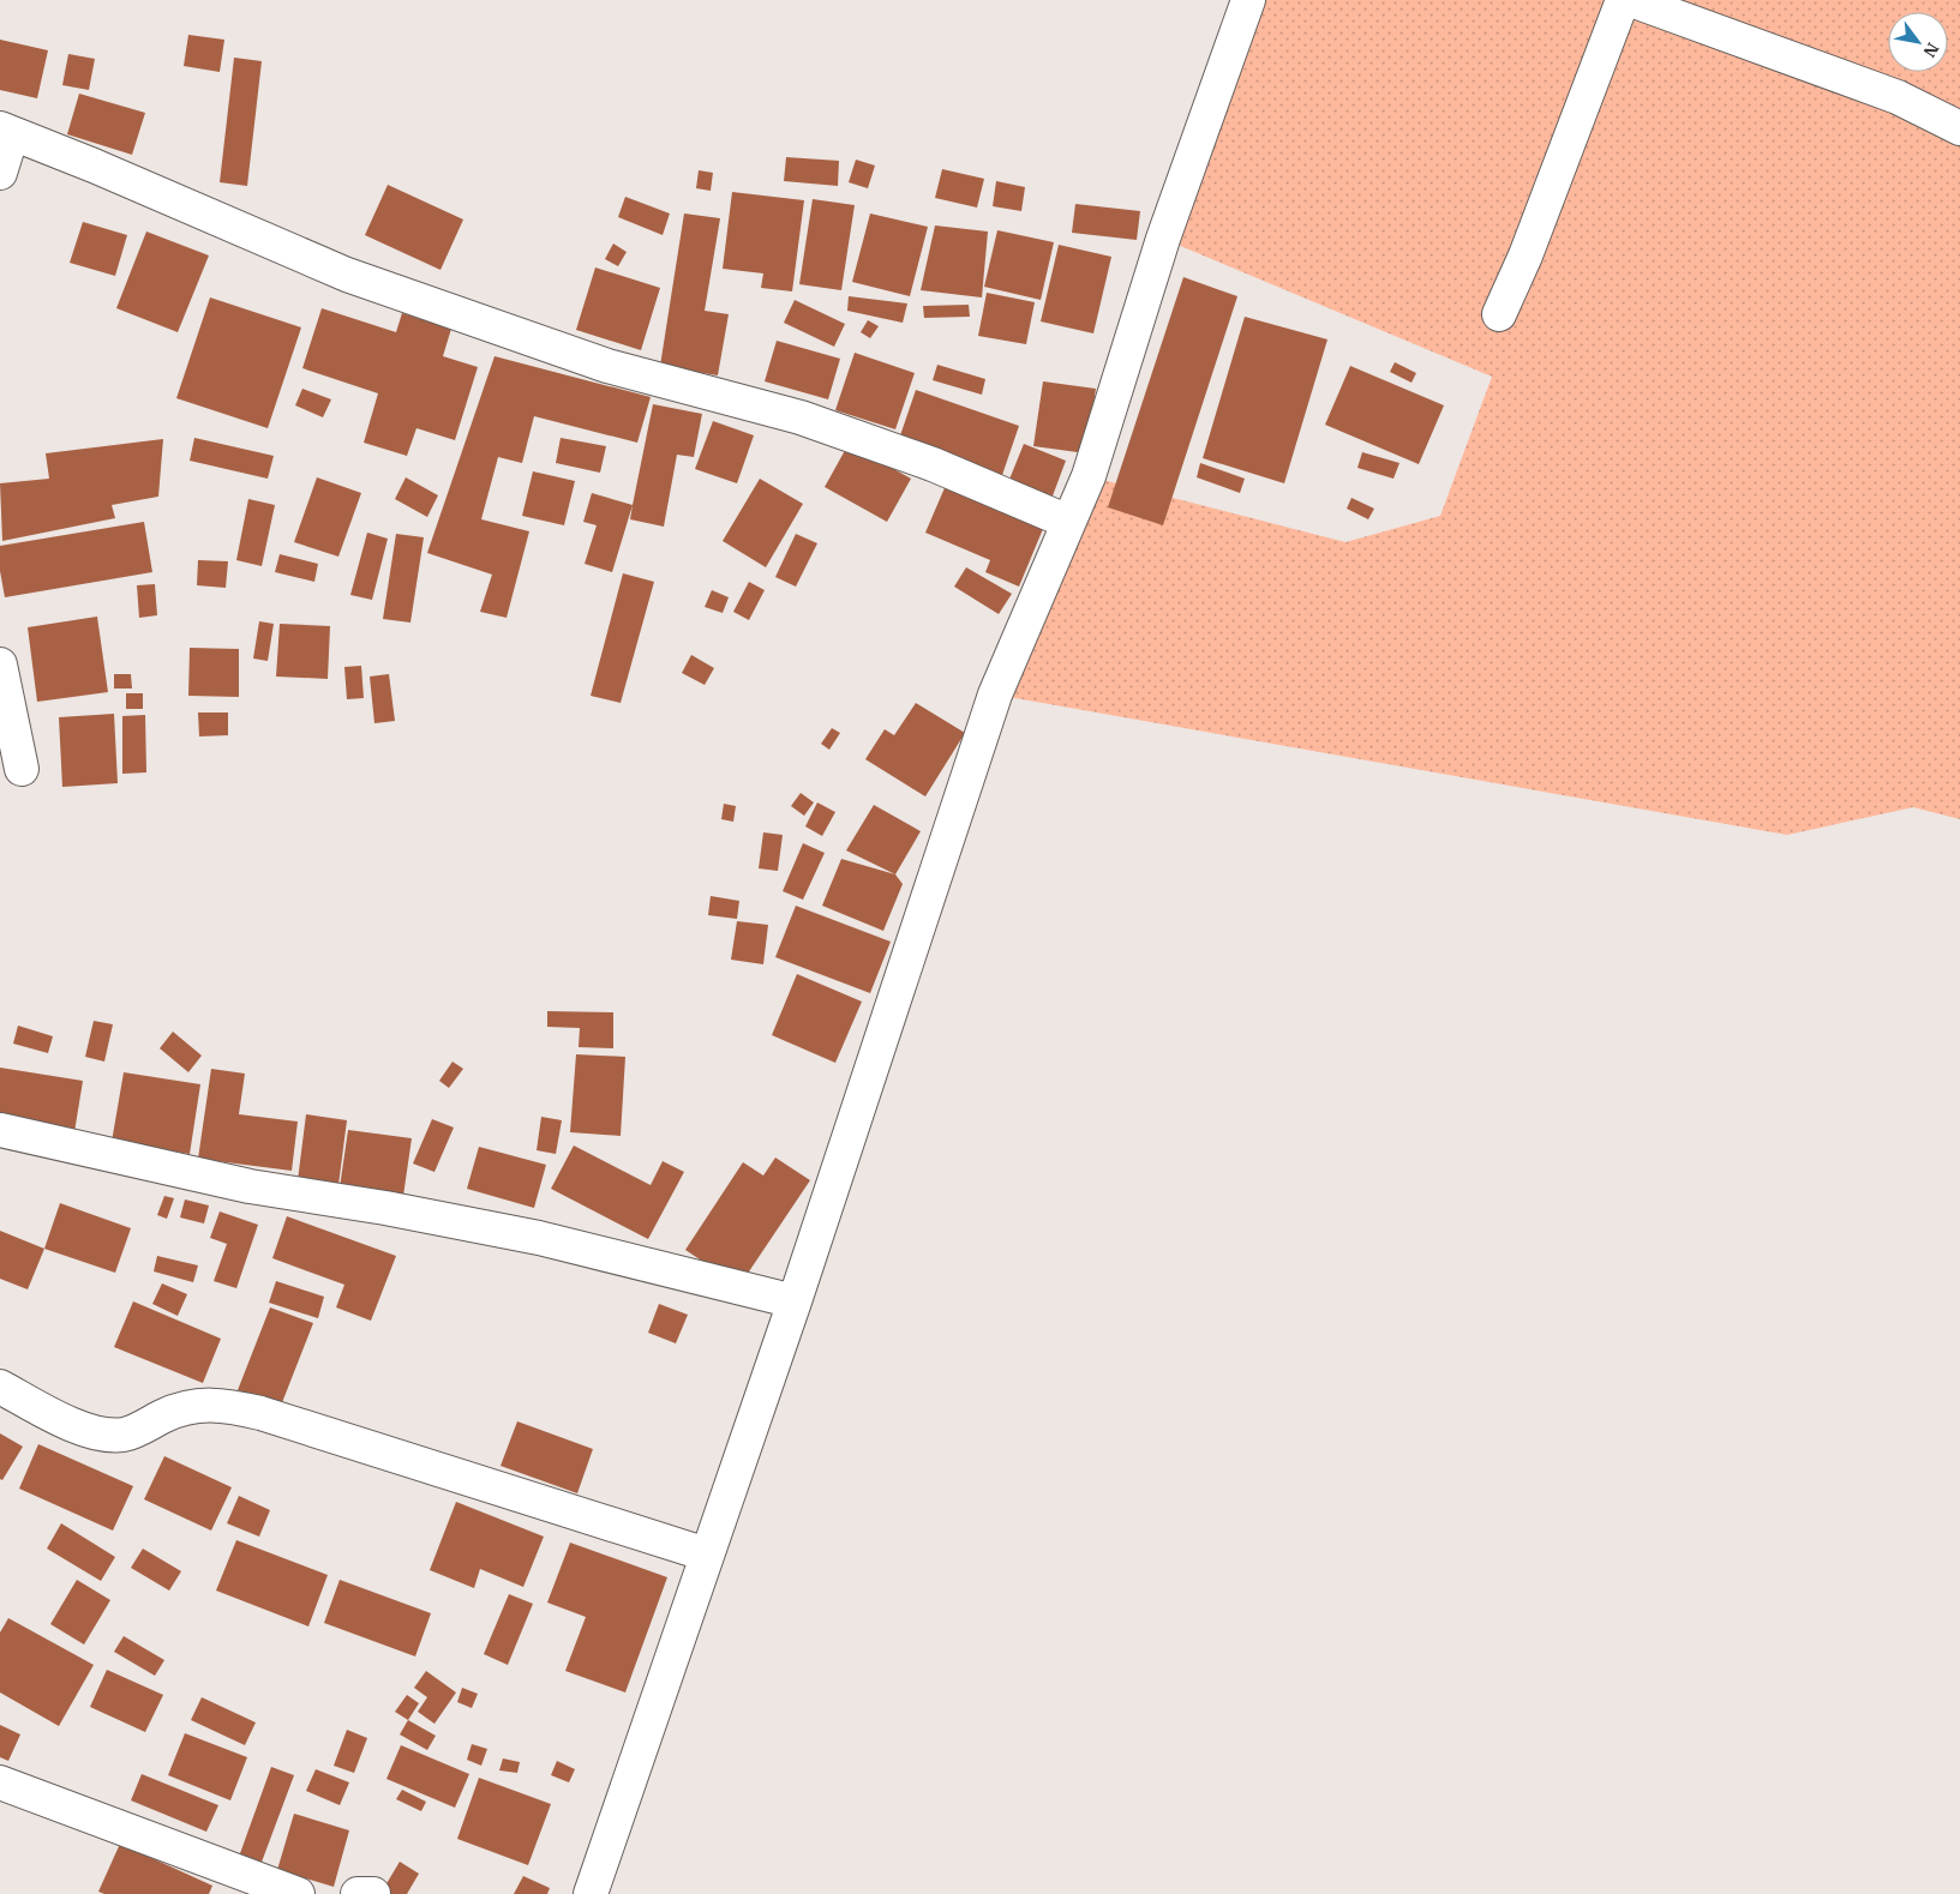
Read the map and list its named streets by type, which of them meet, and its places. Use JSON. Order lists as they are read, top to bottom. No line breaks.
{"north":"bottom right"}
